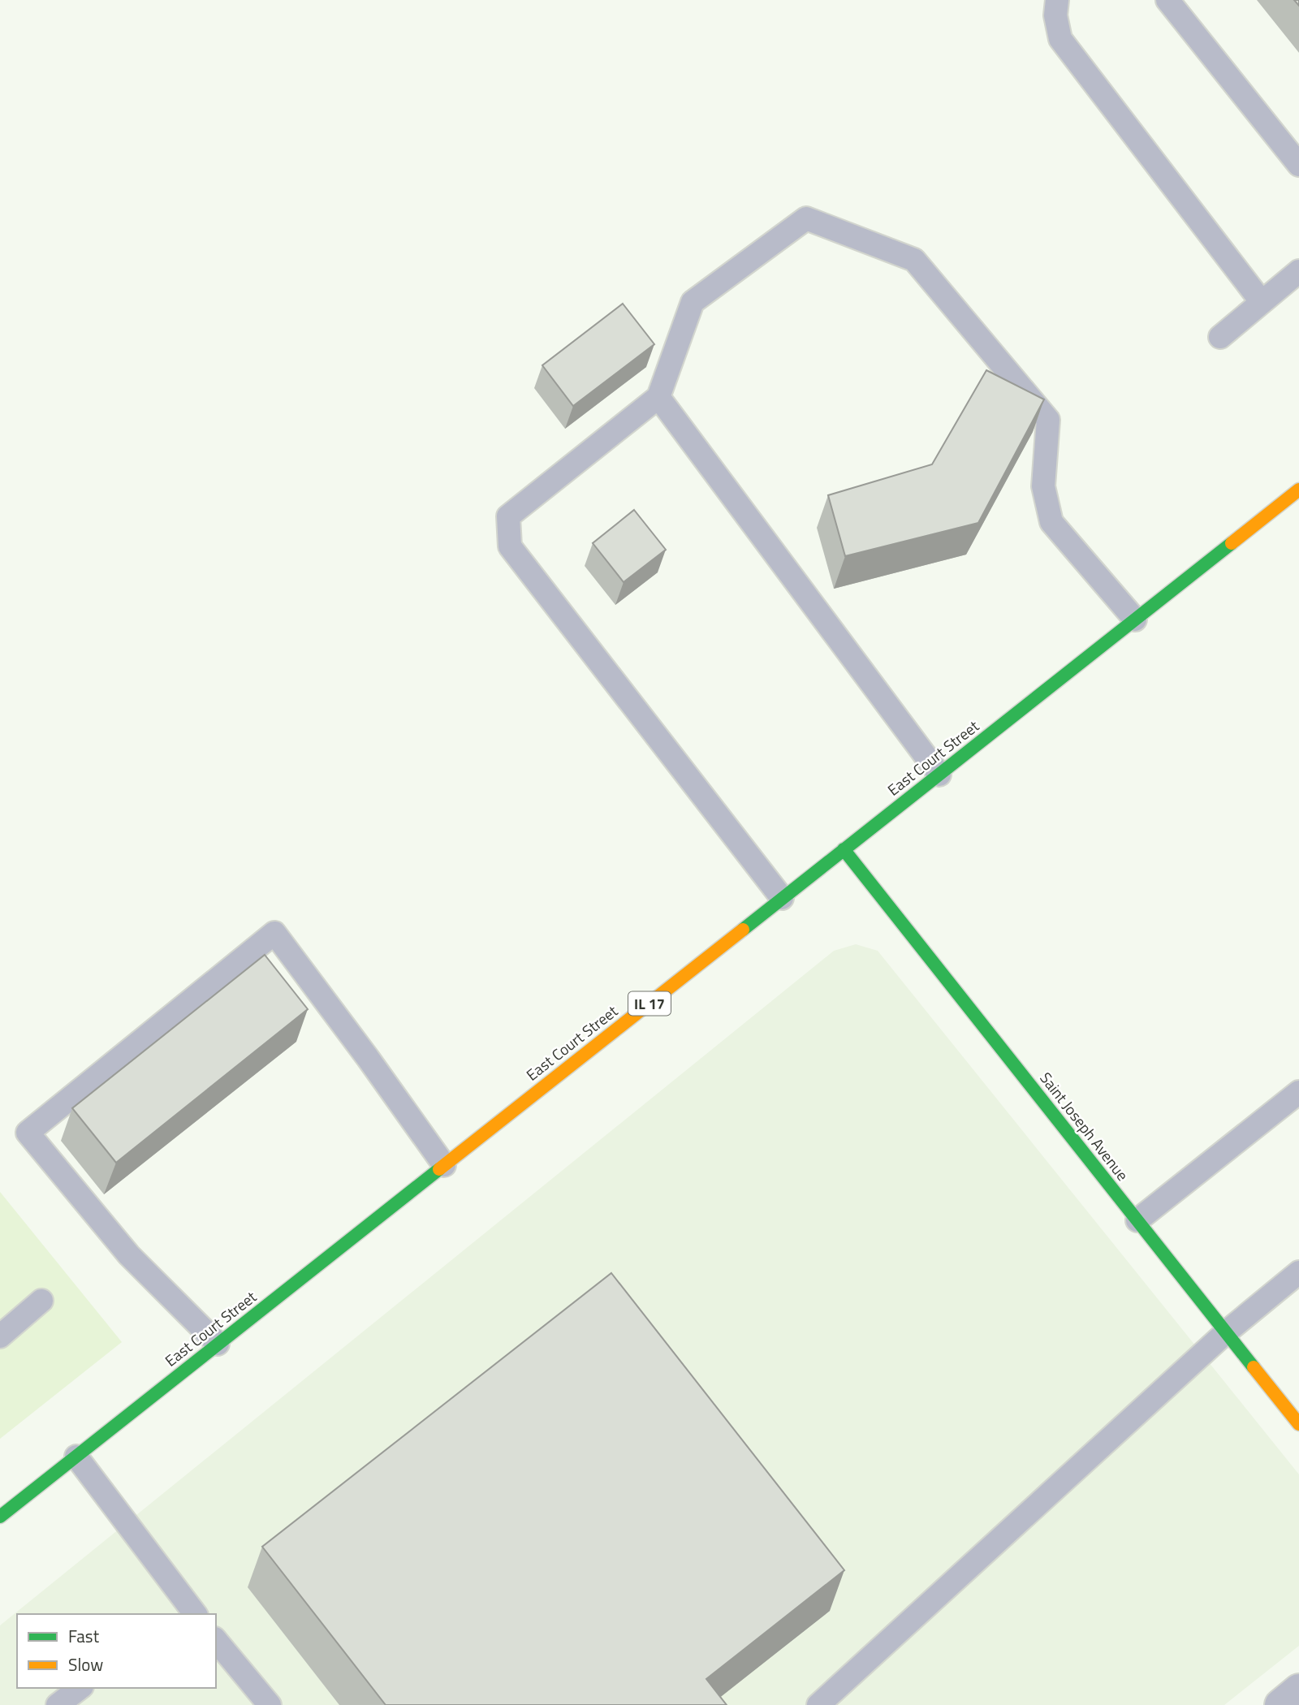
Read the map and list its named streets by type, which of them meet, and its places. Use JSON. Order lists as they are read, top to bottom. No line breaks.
{"streets":{"main road":["East Court Street","IL 17","Saint Joseph Avenue"]},"crossings":[["East Court Street","Saint Joseph Avenue"]],"legend":["Fast","Slow"]}
